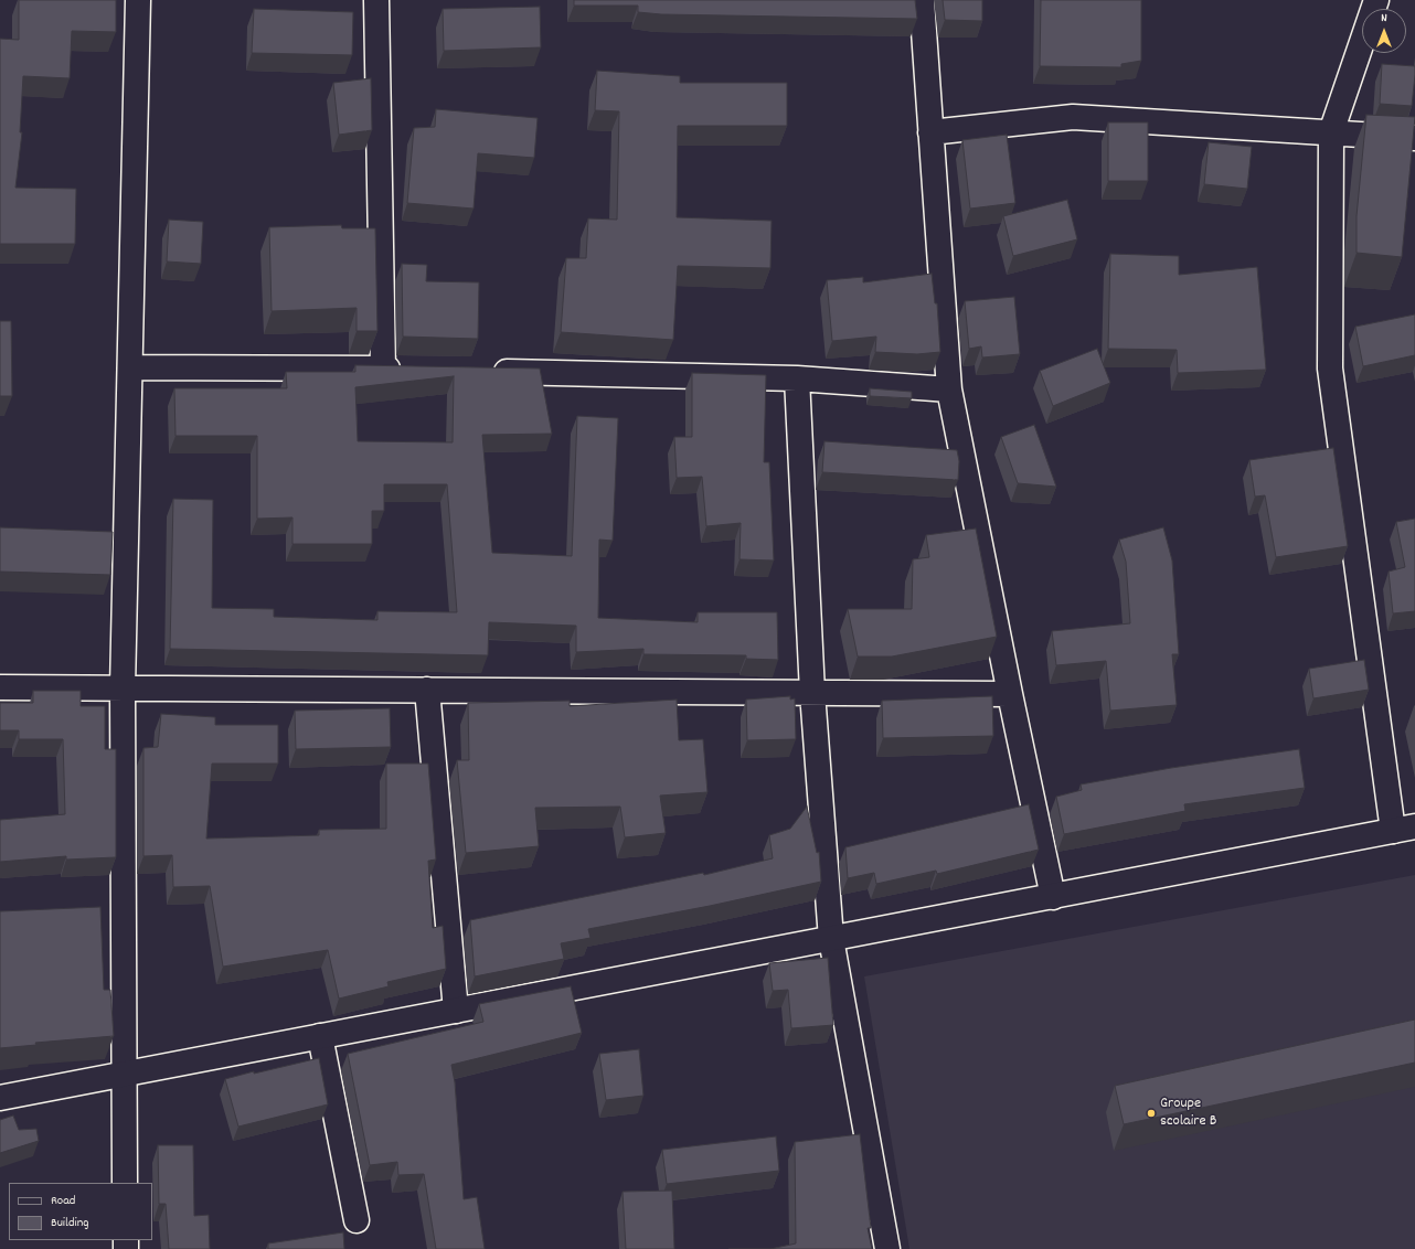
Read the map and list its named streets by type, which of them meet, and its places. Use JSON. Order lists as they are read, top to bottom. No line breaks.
{"places":["Groupe scolaire B"],"legend":["Road","Building"],"north":"top"}
